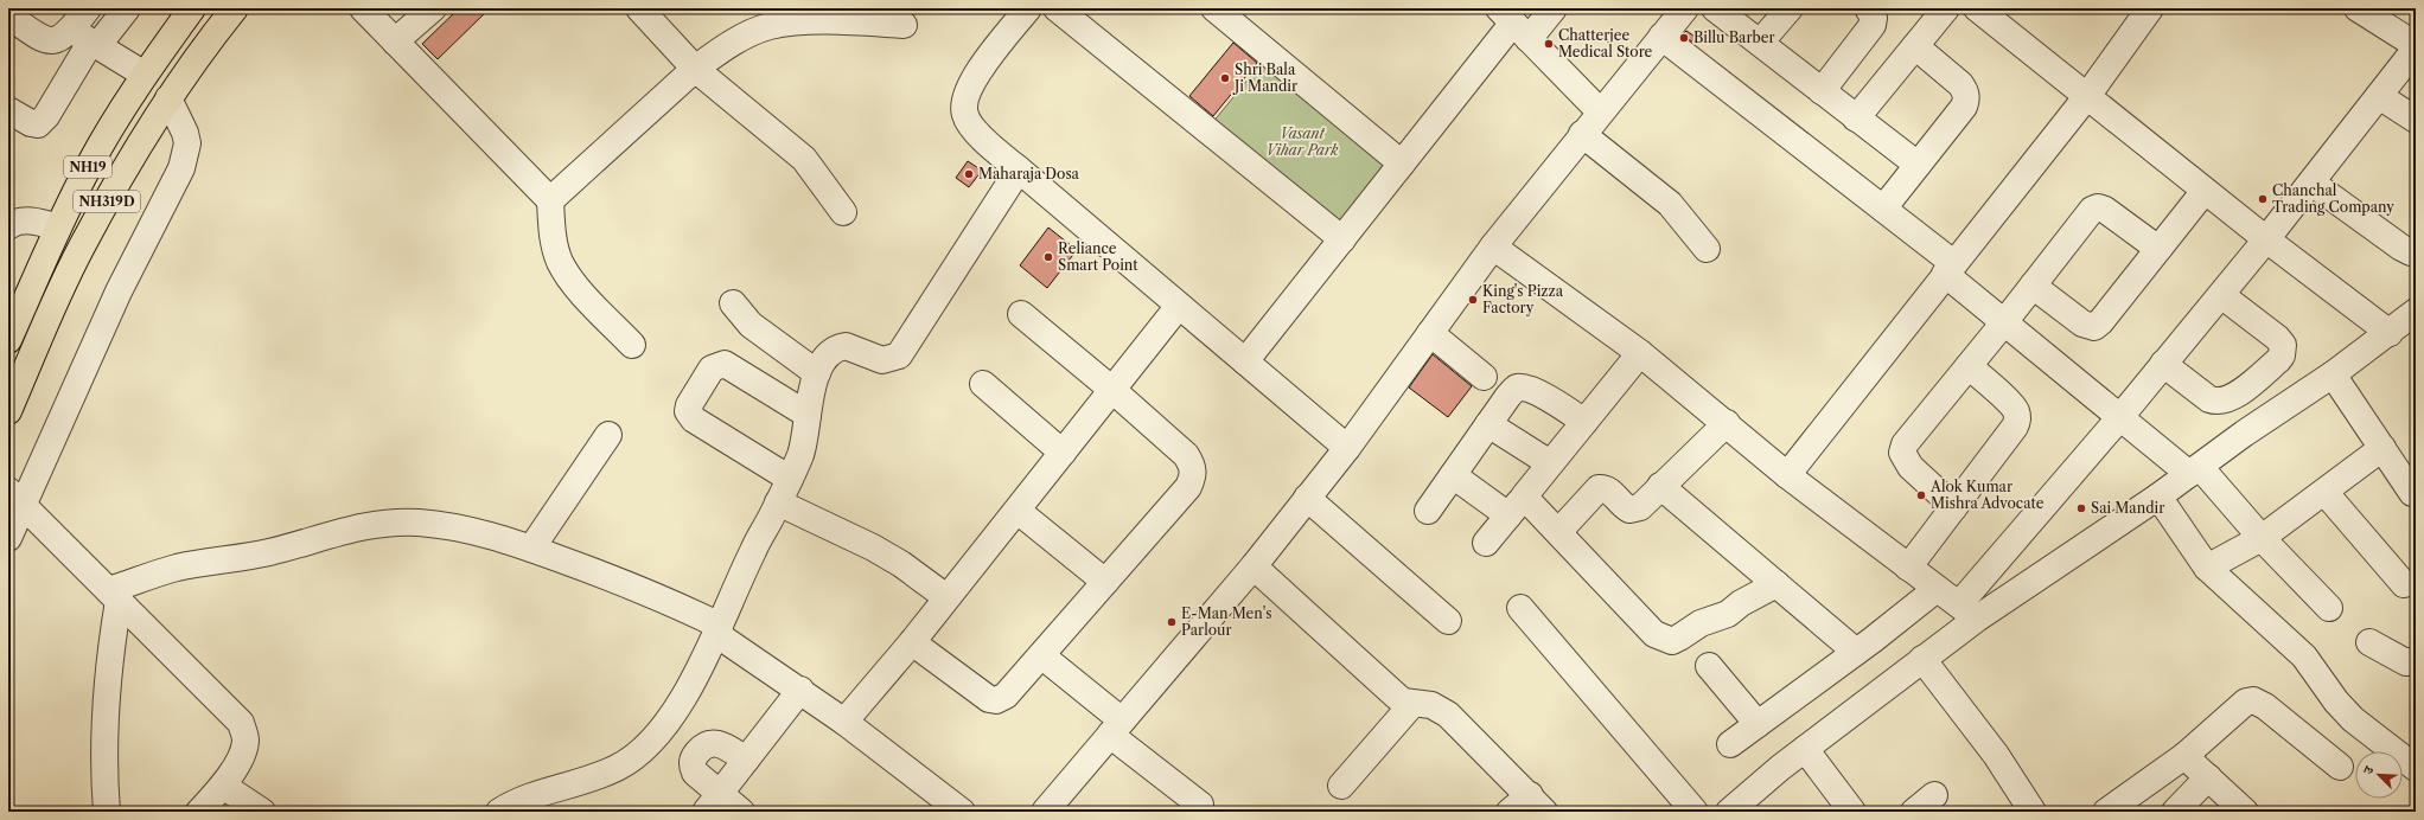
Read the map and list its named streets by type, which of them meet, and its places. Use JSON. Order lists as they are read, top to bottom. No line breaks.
{"streets":{"highway":["NH19","NH319D"]},"parks":["Vasant Vihar Park"],"places":["Billu Barber","Chatterjee Medical Store","Shri Bala Ji Mandir","Maharaja Dosa","Chanchal Trading Company","Reliance Smart Point","King's Pizza Factory","Alok Kumar Mishra Advocate","Sai Mandir","E-Man Men's Parlour"],"north":"top left"}
